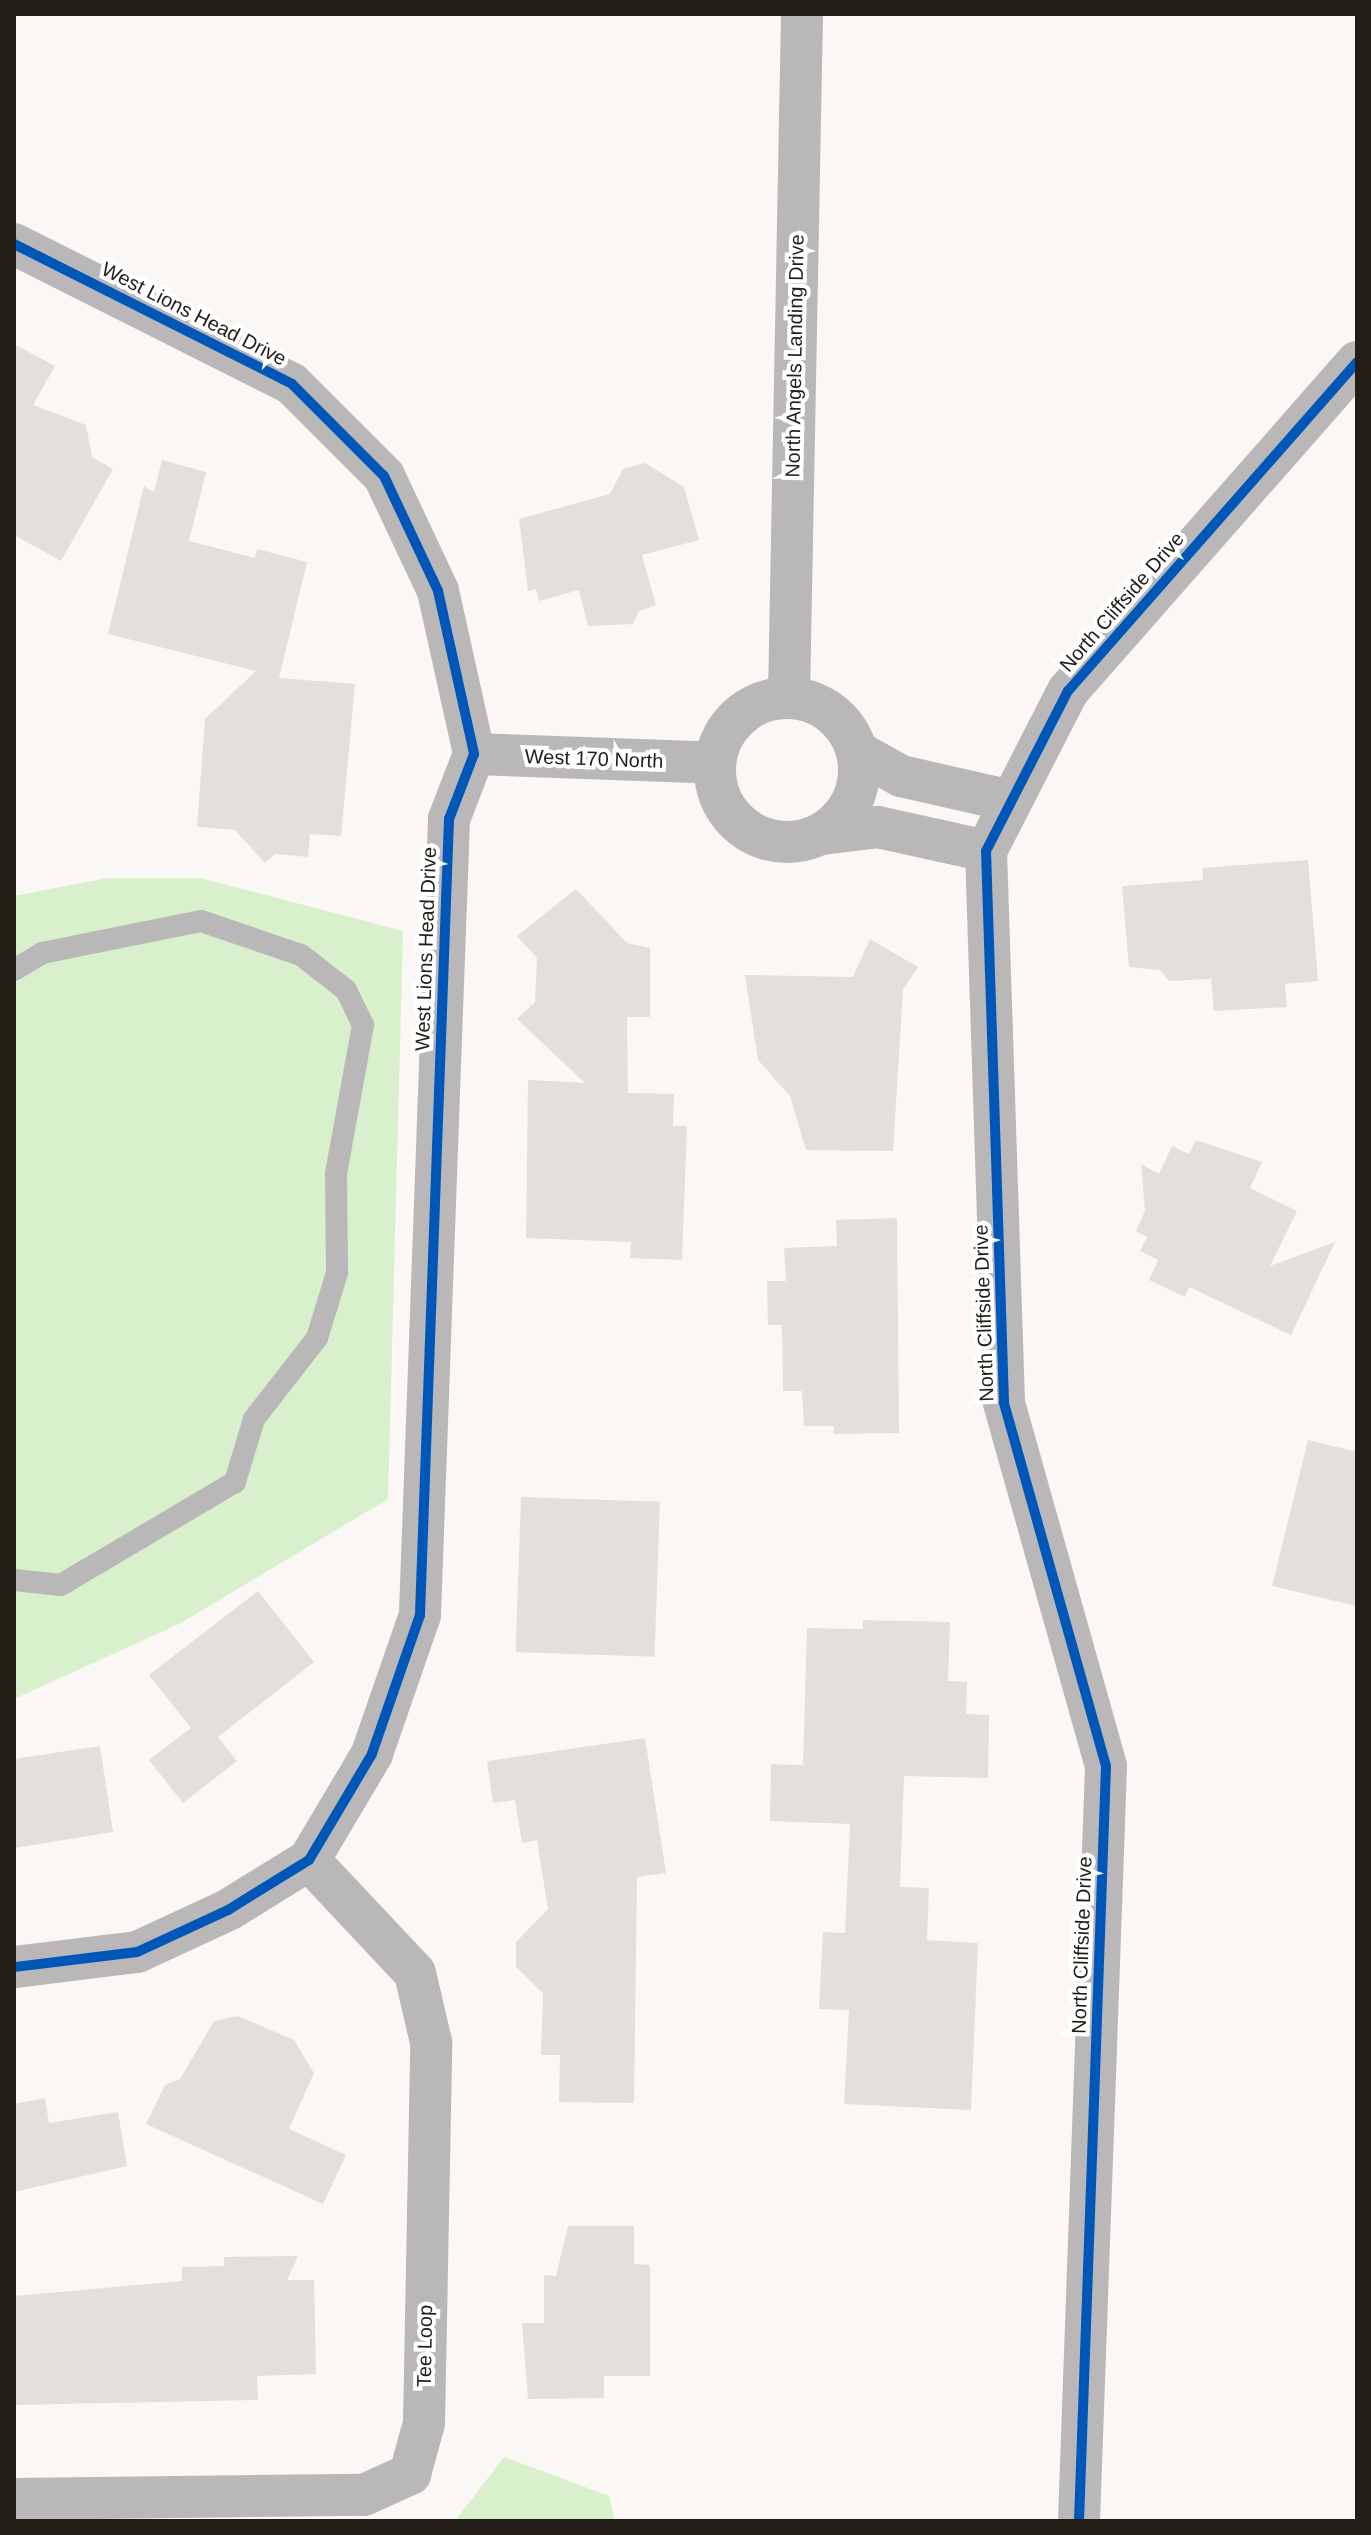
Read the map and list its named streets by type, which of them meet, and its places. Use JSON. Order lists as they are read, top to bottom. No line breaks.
{"streets":{"street":["West Lions Head Drive","North Angels Landing Drive","North Cliffside Drive","West 170 North","Tee Loop"]},"crossings":[["West Lions Head Drive","West 170 North"],["West Lions Head Drive","Tee Loop"],["North Angels Landing Drive","West 170 North"]]}
